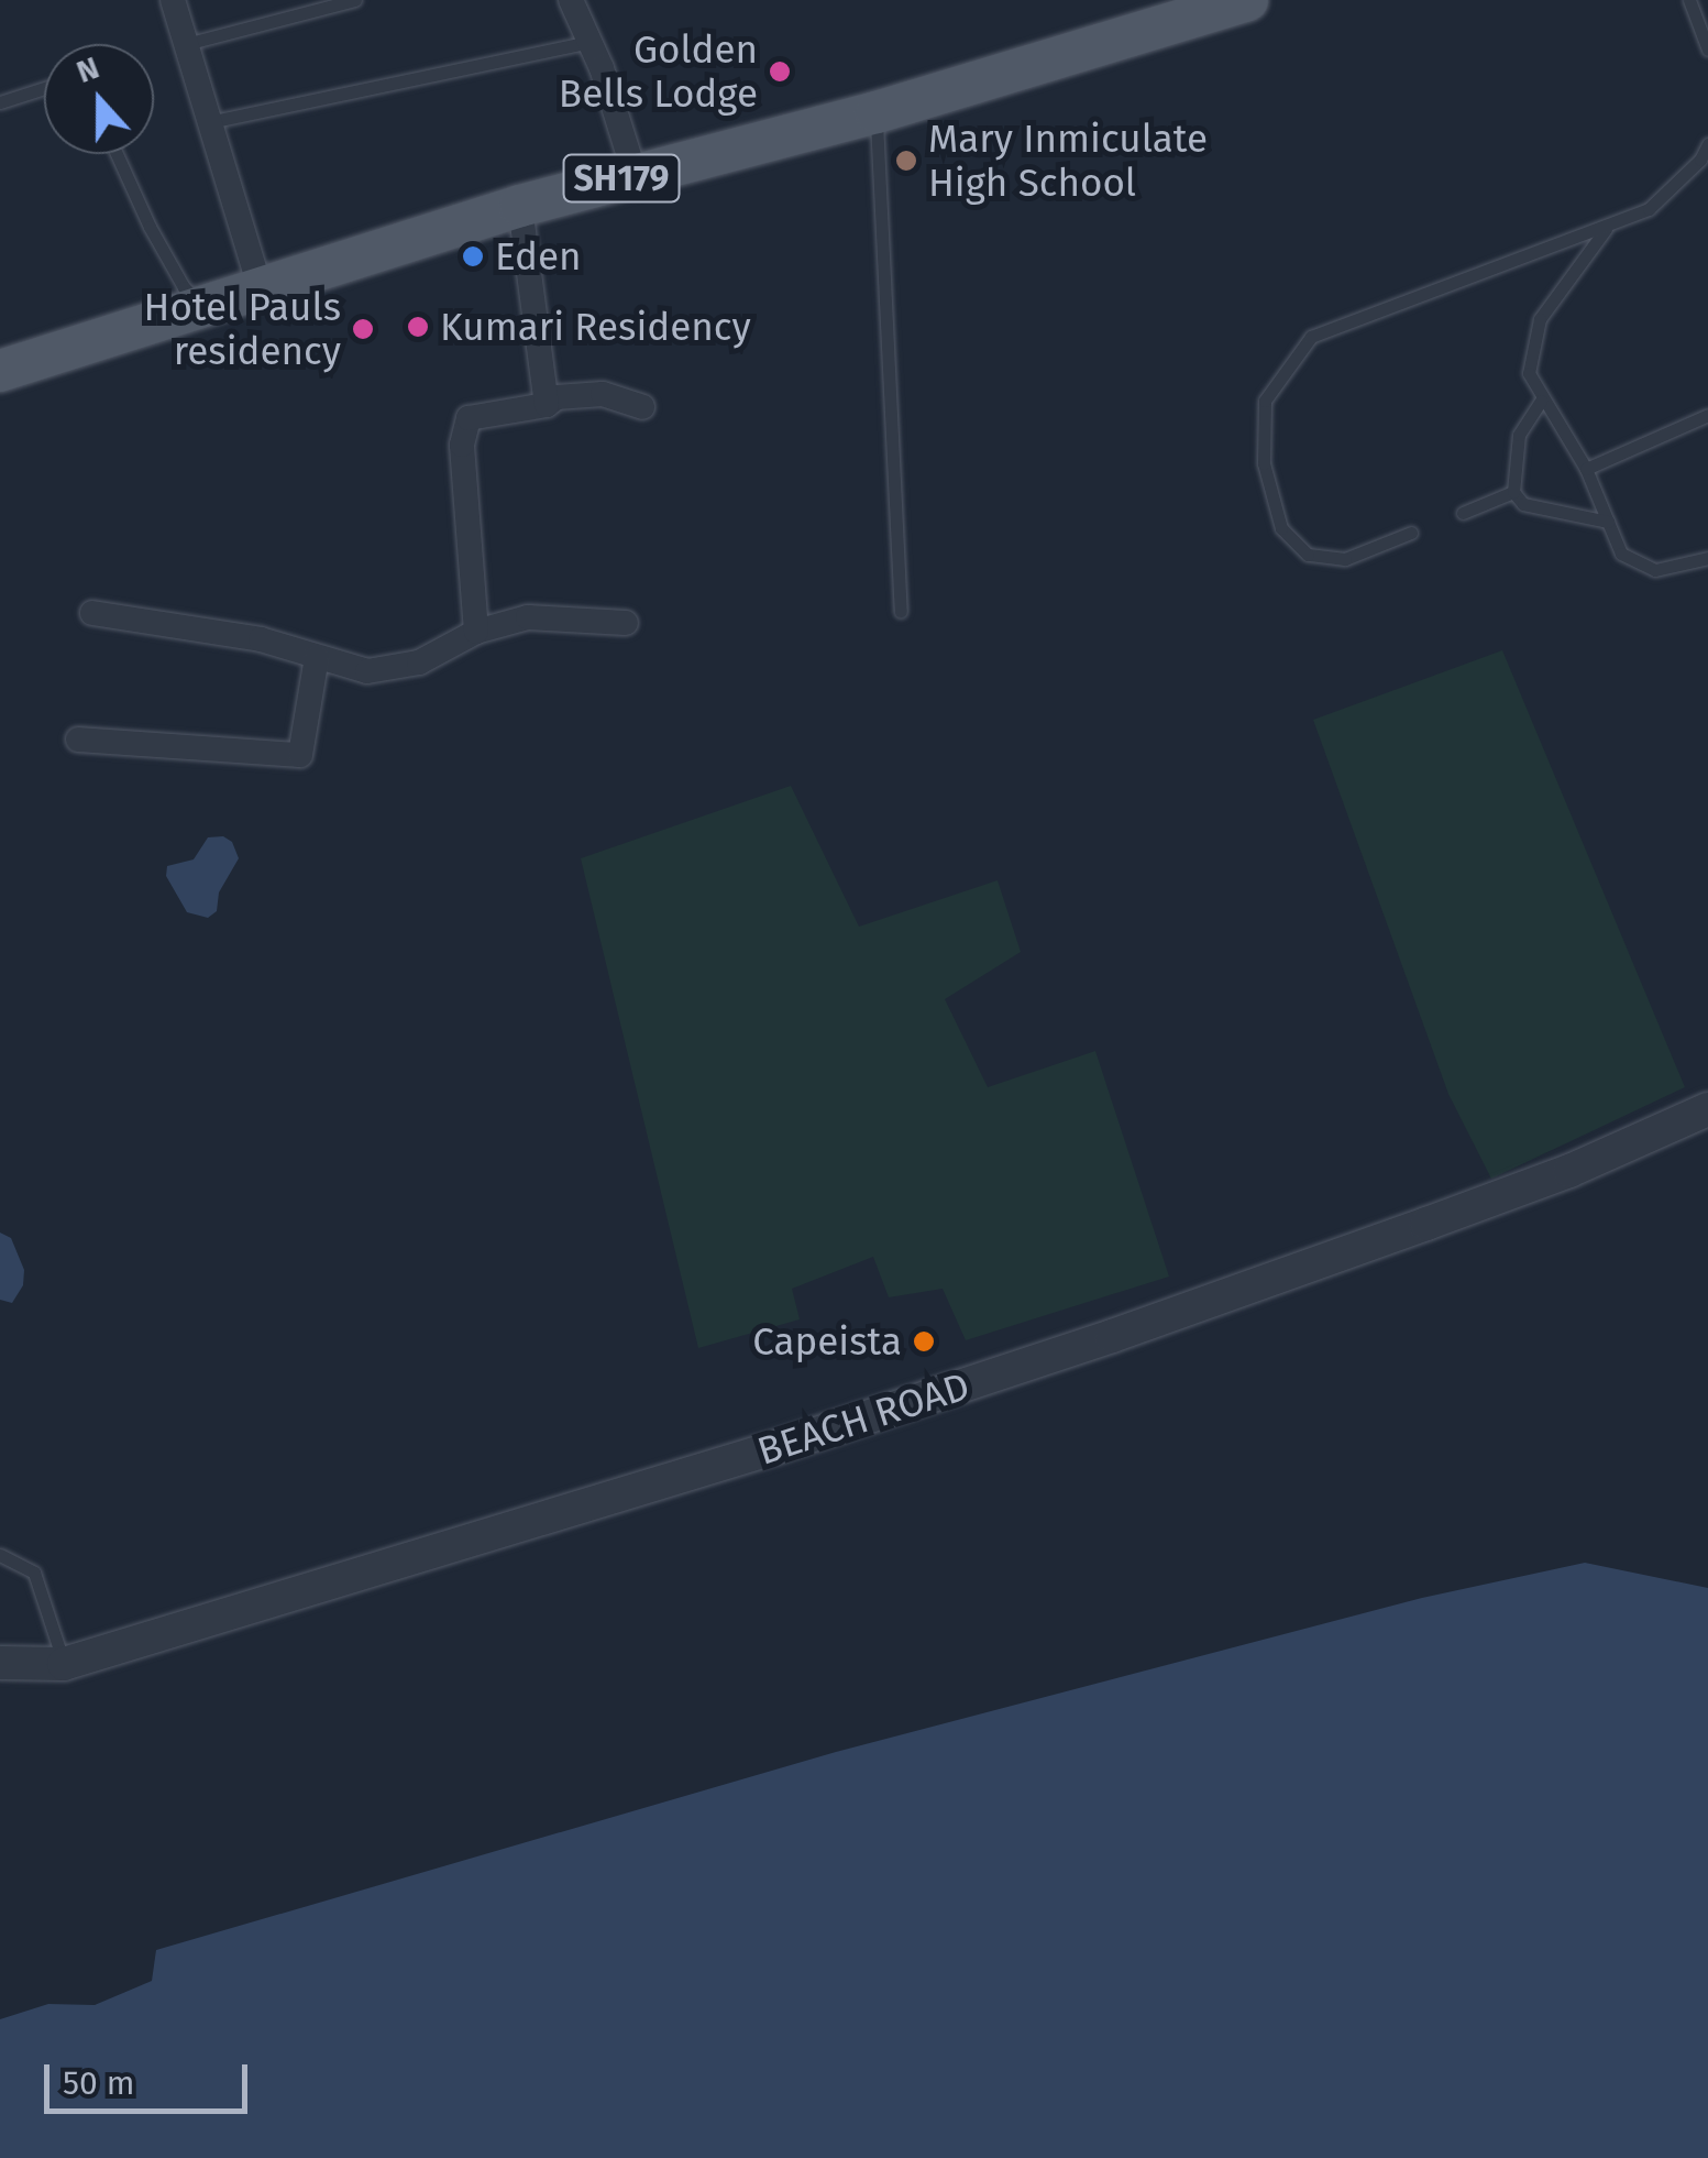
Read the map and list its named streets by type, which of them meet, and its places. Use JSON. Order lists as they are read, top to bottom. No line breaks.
{"streets":{"main road":["SH179"],"street":["BEACH ROAD"]},"places":["Golden Bells Lodge","Mary Inmiculate High School","Eden","Kumari Residency","Hotel Pauls residency","Capeista"],"scale_bar":"50 m","north":"top"}
